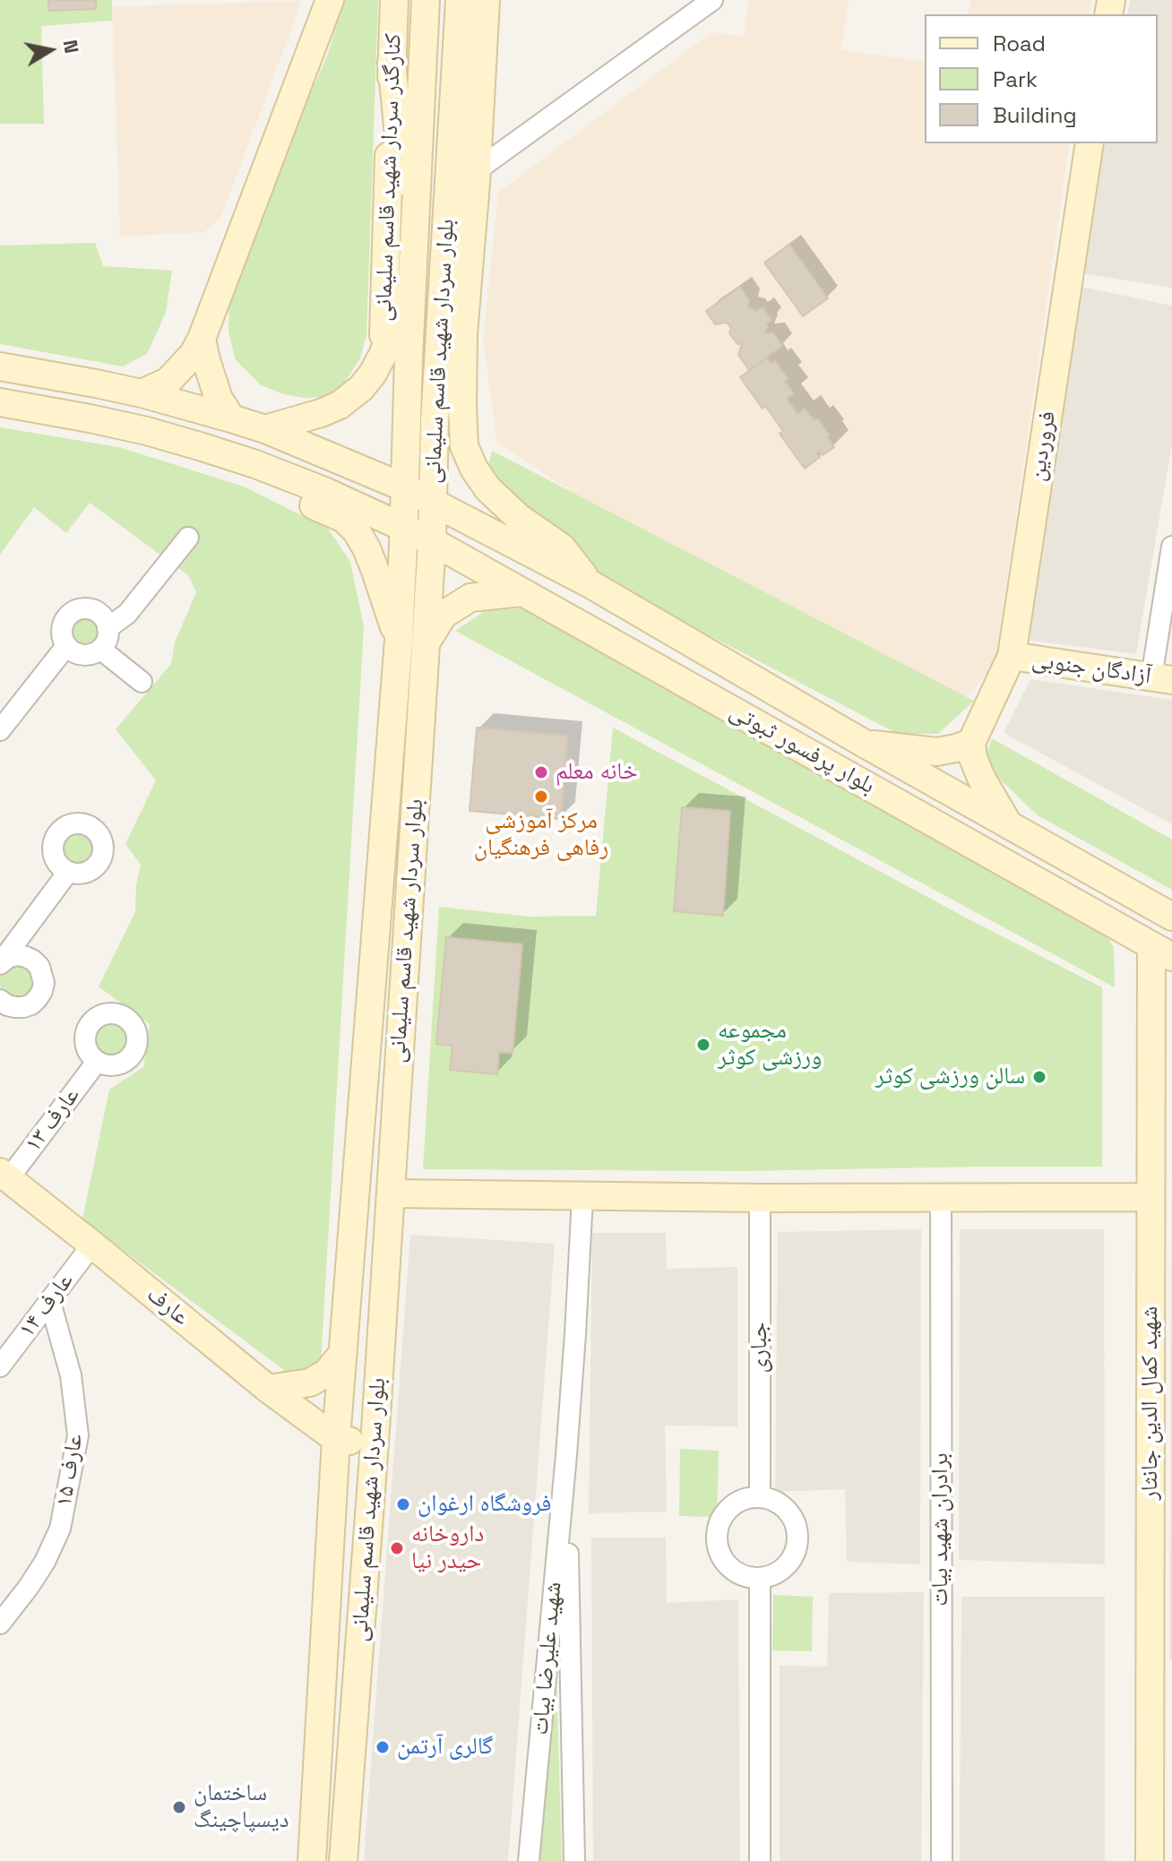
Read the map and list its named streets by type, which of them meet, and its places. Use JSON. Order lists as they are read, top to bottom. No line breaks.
{"streets":{"main road":["کنارگذر سردار شهید قاسم سلیمانی","بلوار سردار شهید قاسم سلیمانی","فروردین","آزادگان جنوبی","بلوار پرفسور ثبوتی","عارف","شهید کمال الدین جانثار"],"street":["عارف ۱۳","عارف ۱۴","جباری","عارف ۱۵","برادران شهید بیات","شهید علیرضا بیات"]},"crossings":[["بلوار سردار شهید قاسم سلیمانی","بلوار پرفسور ثبوتی"],["بلوار سردار شهید قاسم سلیمانی","عارف"],["فروردین","آزادگان جنوبی"],["بلوار پرفسور ثبوتی","شهید کمال الدین جانثار"],["عارف ۱۳","عارف"],["عارف ۱۴","عارف"],["عارف ۱۴","عارف ۱۵"]],"places":["خانه معلم","مرکز آموزشی رفاهی فرهنگیان","مجموعه ورزشی کوثر","سالن ورزشی کوثر","فروشگاه ارغوان","داروخانه حیدر نیا","گالری آرتمن","ساختمان دیسپاچینگ"],"legend":["Road","Park","Building"],"north":"right"}
